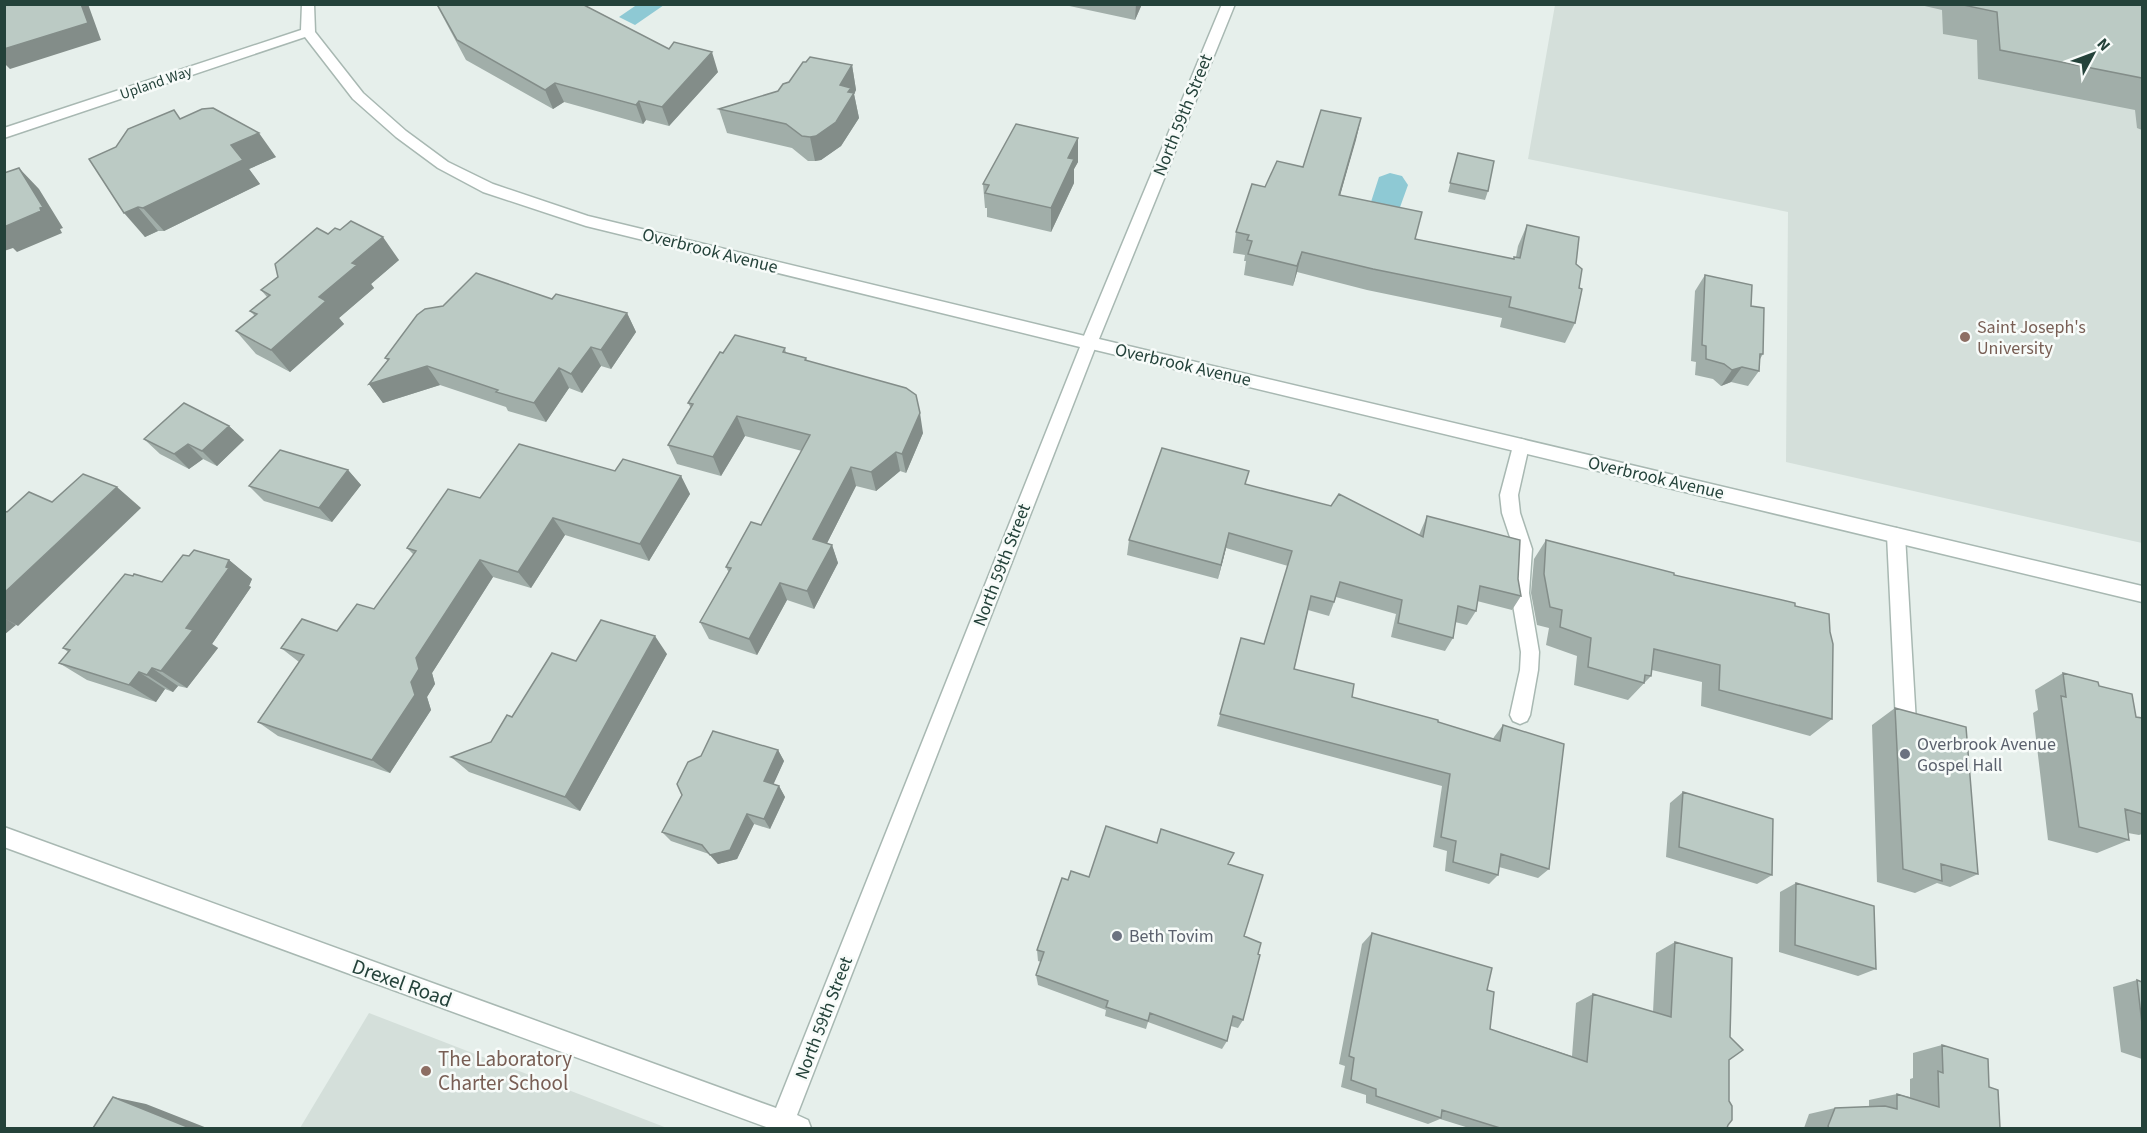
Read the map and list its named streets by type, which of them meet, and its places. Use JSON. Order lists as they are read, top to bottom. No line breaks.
{"streets":{"street":["Upland Way","North 59th Street","Overbrook Avenue","Drexel Road"]},"crossings":[["Upland Way","Overbrook Avenue"],["North 59th Street","Overbrook Avenue"],["North 59th Street","Drexel Road"]],"places":["Saint Joseph's University","Overbrook Avenue Gospel Hall","Beth Tovim","The Laboratory Charter School"],"north":"top right"}
